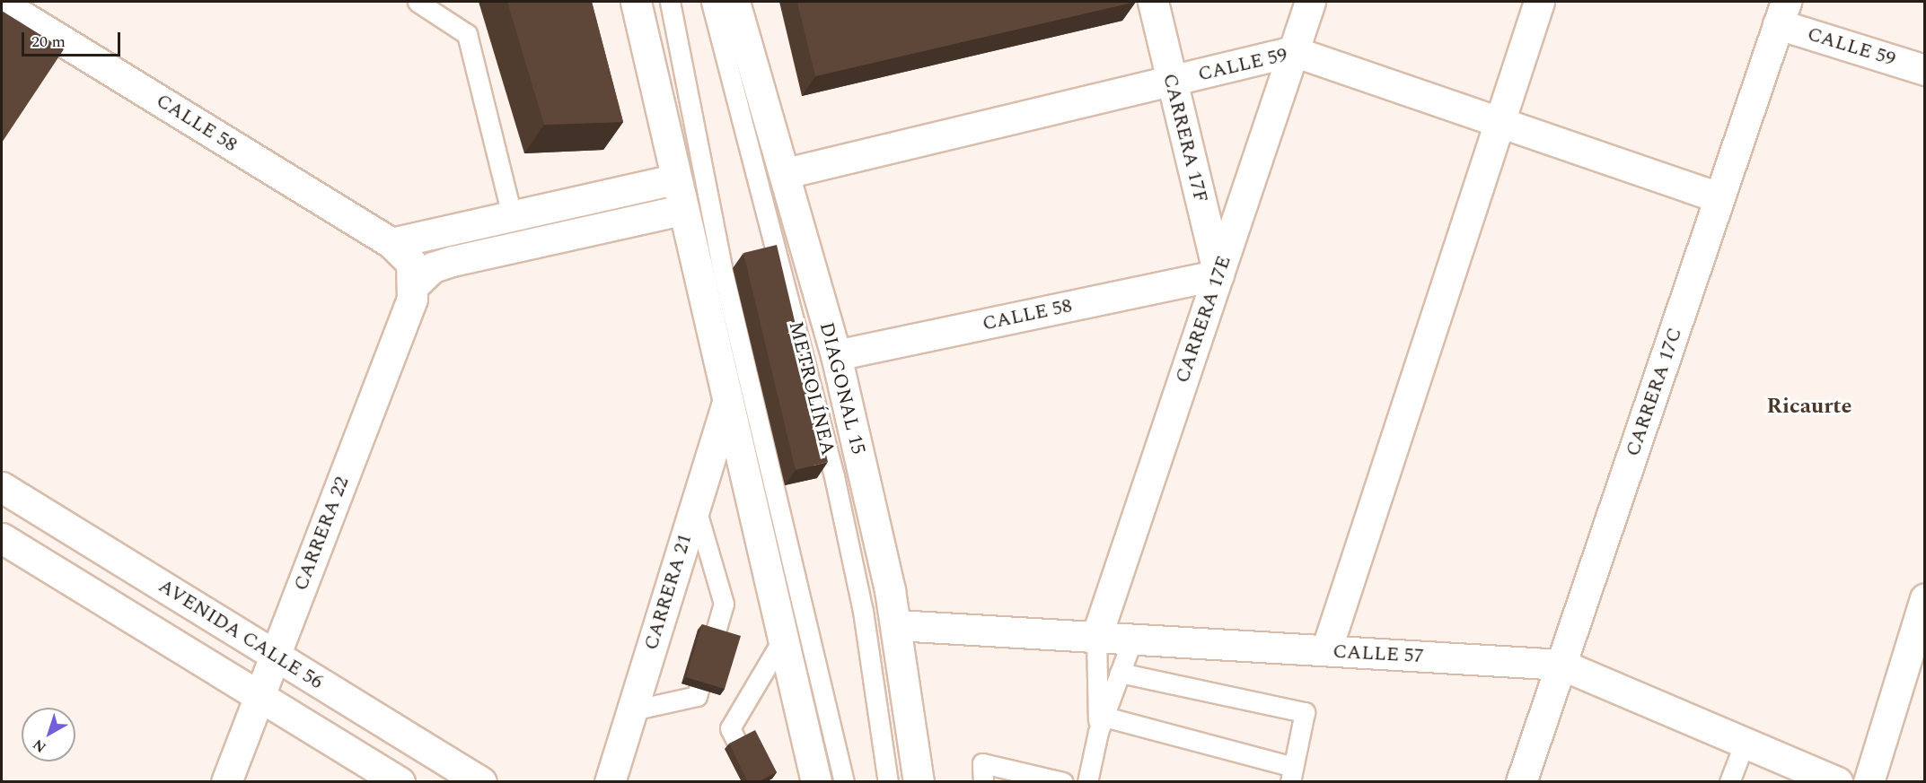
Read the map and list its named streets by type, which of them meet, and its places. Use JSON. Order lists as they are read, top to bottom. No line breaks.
{"streets":{"street":["CALLE 59","CALLE 58","CARRERA 17F","CARRERA 17E","DIAGONAL 15","CARRERA 17C","CARRERA 22","CARRERA 21","AVENIDA CALLE 56","CALLE 57"],"lane":["METROLÍNEA"]},"crossings":[["CALLE 59","CARRERA 17F"],["CALLE 59","CARRERA 17E"],["CALLE 59","DIAGONAL 15"],["CALLE 59","CARRERA 17C"],["CALLE 58","CARRERA 17F"],["CALLE 58","CARRERA 17E"],["CALLE 58","DIAGONAL 15"],["CALLE 58","CARRERA 22"],["CARRERA 17F","CARRERA 17E"],["CARRERA 17E","CALLE 57"],["DIAGONAL 15","CALLE 57"],["CARRERA 17C","CALLE 57"],["CARRERA 22","AVENIDA CALLE 56"]],"districts":["Ricaurte"],"scale_bar":"20 m","north":"bottom left"}
